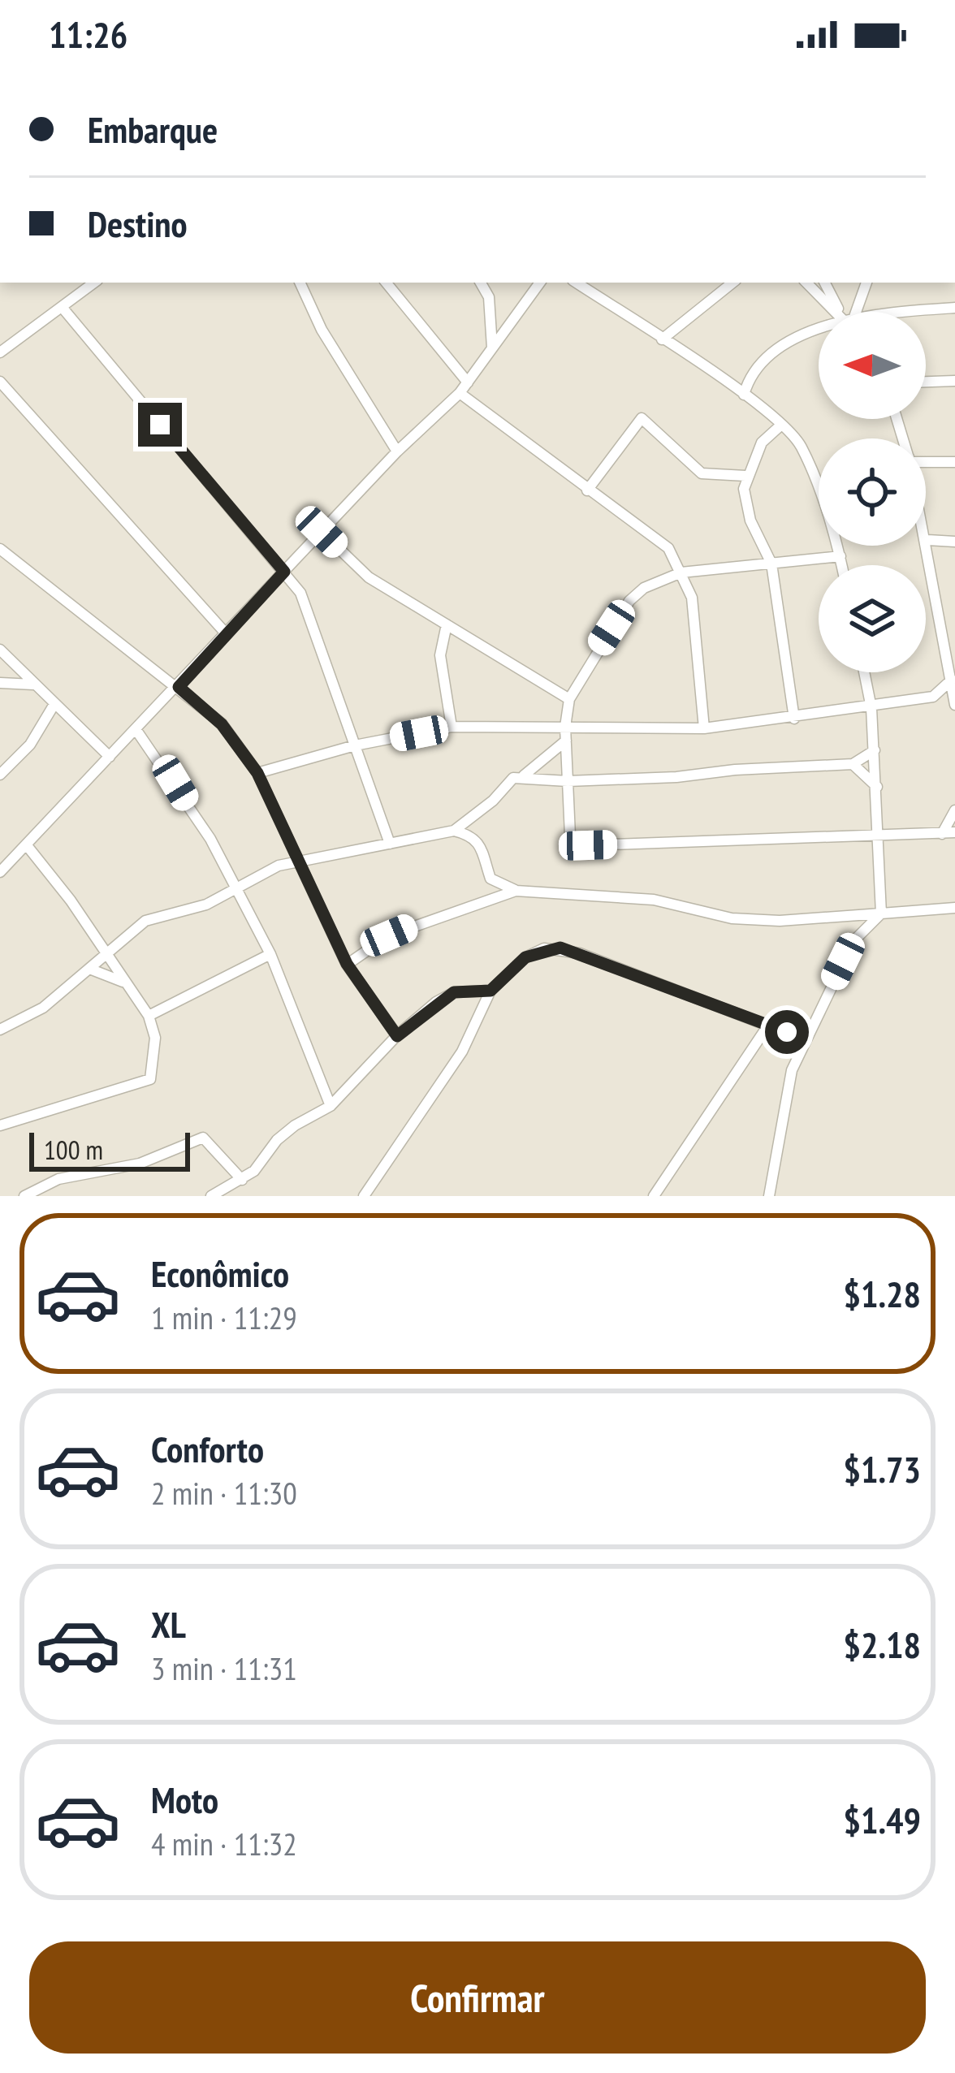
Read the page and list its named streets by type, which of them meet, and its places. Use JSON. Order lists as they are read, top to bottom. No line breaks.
{"scale_bar":"100 m","north":"left","page":{"status":"11:26","banner":["Embarque","Destino"],"scale":"100 m","list":[{"name":"Econômico","note":"1 min · 11:29","value":"$1.28"},{"name":"Conforto","note":"2 min · 11:30","value":"$1.73"},{"name":"XL","note":"3 min · 11:31","value":"$2.18"},{"name":"Moto","note":"4 min · 11:32","value":"$1.49"}],"buttons":"Confirmar"}}
